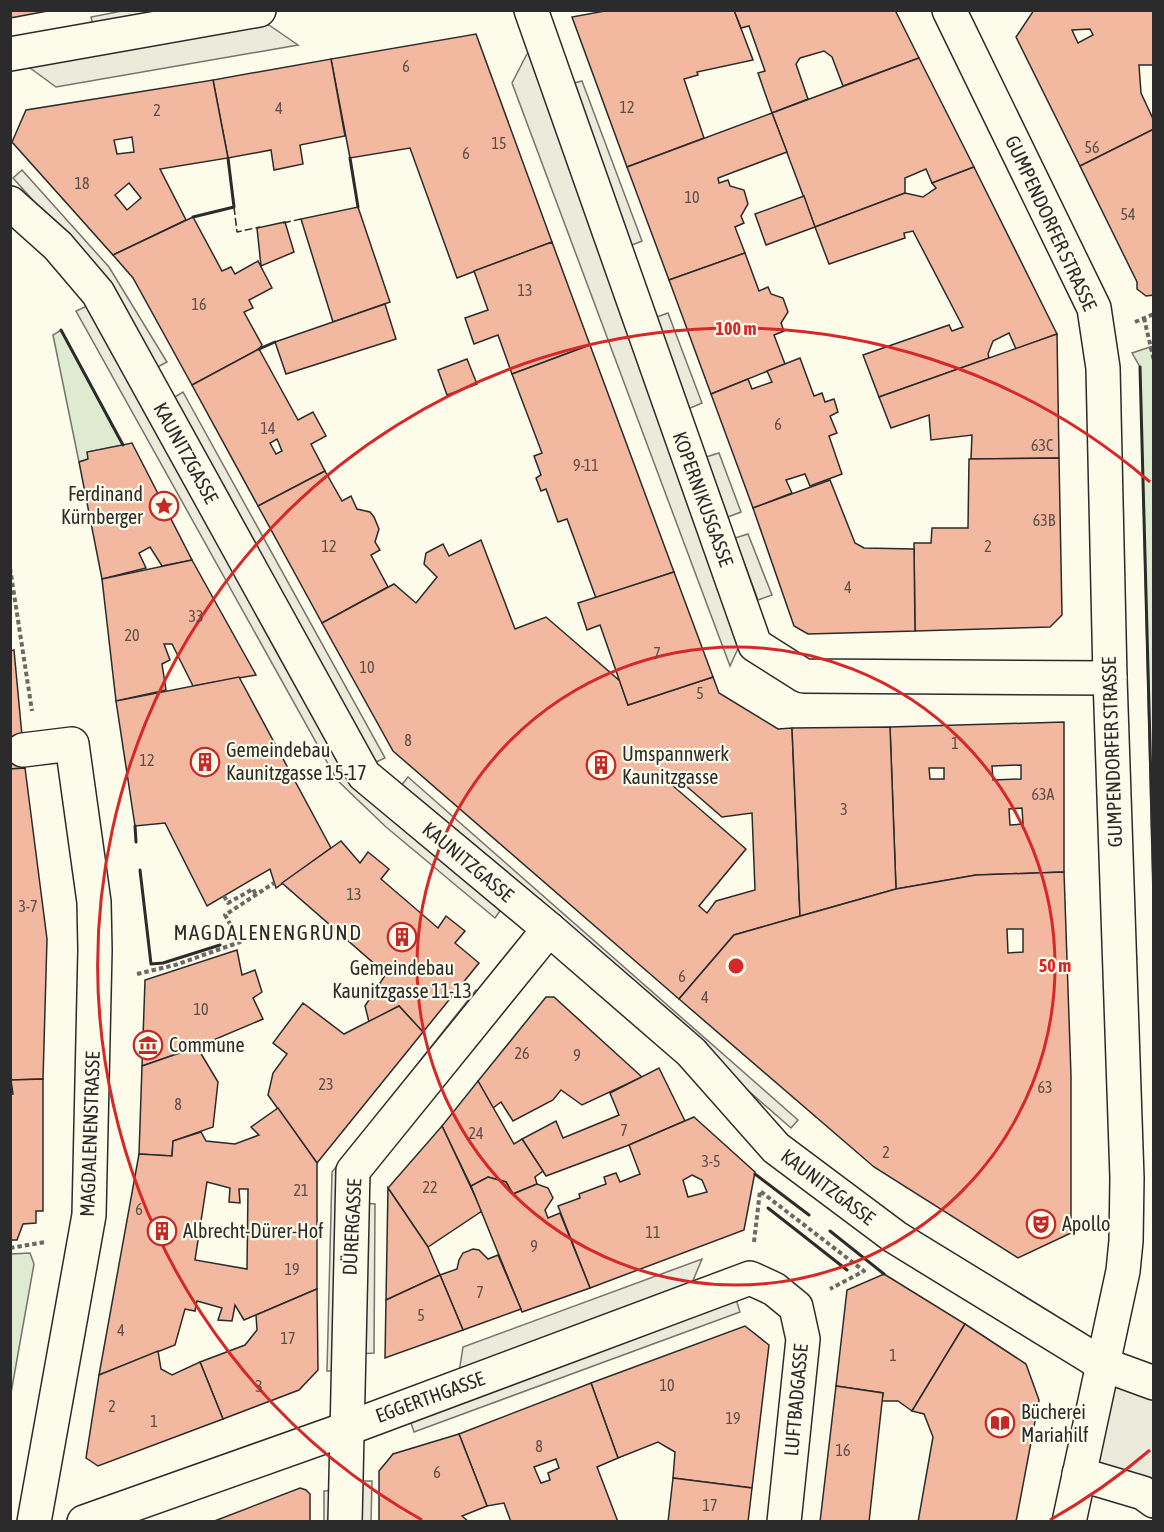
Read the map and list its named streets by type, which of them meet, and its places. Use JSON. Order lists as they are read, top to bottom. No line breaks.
{"streets":{"street":["GUMPENDORFER STRASSE","KAUNITZGASSE","KOPERNIKUSGASSE","MAGDALENENSTRASSE","DÜRERGASSE","EGGERTHGASSE","LUFTBADGASSE"]},"crossings":[["GUMPENDORFER STRASSE","KAUNITZGASSE"],["GUMPENDORFER STRASSE","KOPERNIKUSGASSE"],["KAUNITZGASSE","DÜRERGASSE"],["DÜRERGASSE","EGGERTHGASSE"],["EGGERTHGASSE","LUFTBADGASSE"]],"districts":["MAGDALENENGRUND"],"places":{"place":["Ferdinand Kürnberger"],"building":["Gemeindebau Kaunitzgasse 15-17","Umspannwerk Kaunitzgasse","Gemeindebau Kaunitzgasse 11-13","Albrecht-Dürer-Hof"],"museum":["Commune"],"theatre":["Apollo"],"library":["Bücherei Mariahilf"]},"house_numbers":["6","12","4","2","15","56","6","18","10","54","13","16","6","14","63C","9-11","63B","12","2","4","33","20","7","10","5","8","1","12","63A","3","13","3-7","6","4","10","26","9","23","63","8","7","24","2","3-5","22","21","6","11","9","19","7","5","4","17","1","10","3","2","19","1","8","16","6","17"],"rings":["100 m","50 m"]}
